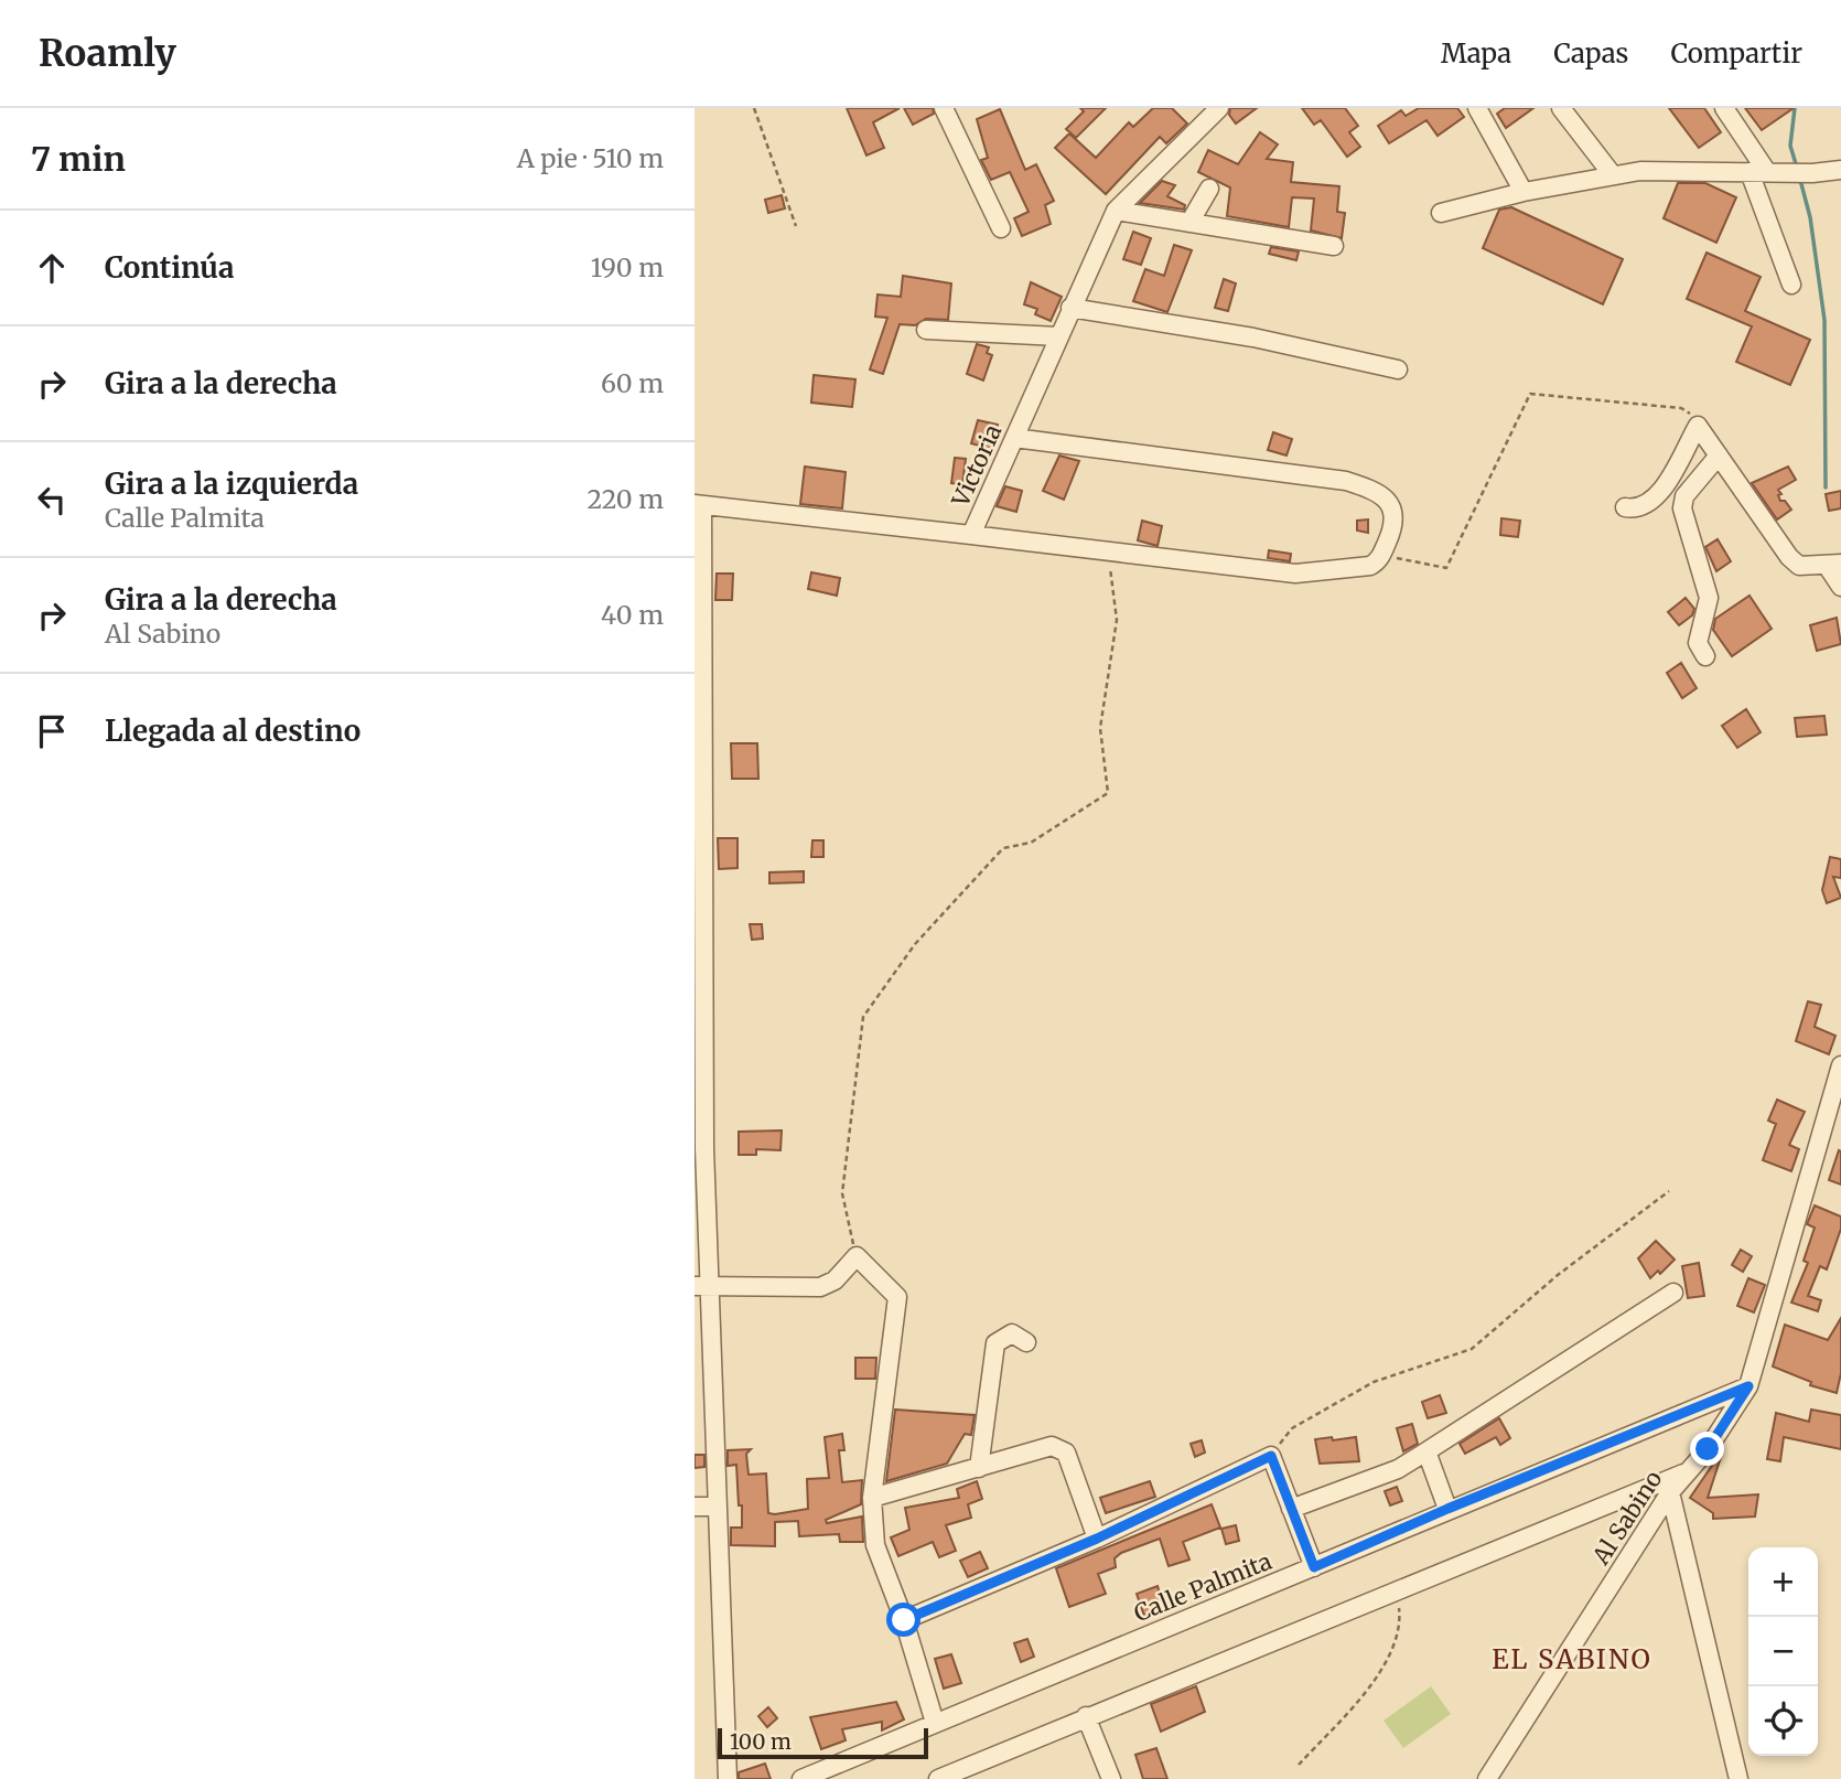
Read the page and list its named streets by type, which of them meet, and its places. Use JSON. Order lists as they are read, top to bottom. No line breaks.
{"streets":{"street":["Victoria","Al Sabino","Calle Palmita"]},"crossings":[["Al Sabino","Calle Palmita"]],"districts":["EL SABINO"],"scale_bar":"100 m","page":{"header":"Roamly","nav":["Mapa","Capas","Compartir"],"heading":["7 min","A pie · 510 m"],"list":[["Continúa","190 m"],["Gira a la derecha","60 m"],["Gira a la izquierda","Calle Palmita","220 m"],["Gira a la derecha","Al Sabino","40 m"],"Llegada al destino"],"map_buttons":["+","−"],"scale":"100 m"}}
